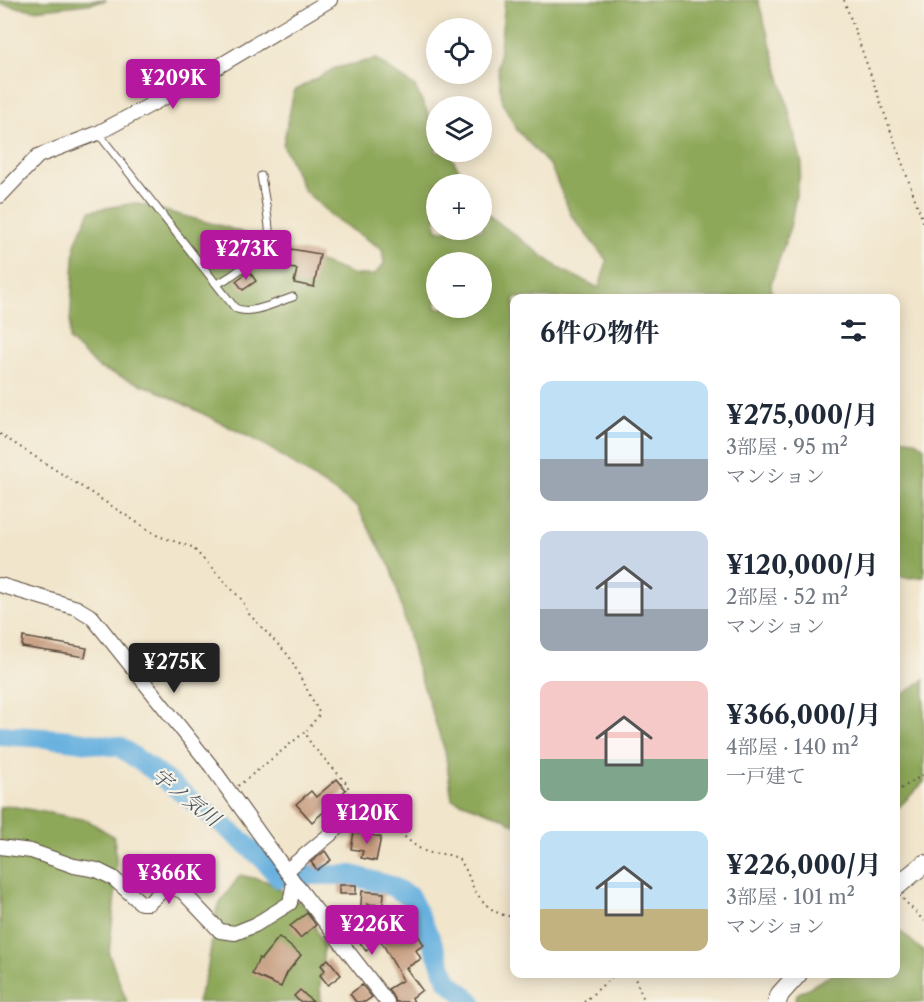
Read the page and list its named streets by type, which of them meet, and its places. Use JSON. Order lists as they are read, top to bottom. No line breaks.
{"water":["宇ノ気川"],"page":{"map_buttons":["+","−"],"price":["¥209K","¥273K","¥275K","¥120K","¥366K","¥226K"],"heading":"6件の物件","list":[{"name":"¥275,000/月","note":"3部屋 · 95 m² · マンション"},{"name":"¥120,000/月","note":"2部屋 · 52 m² · マンション"},{"name":"¥366,000/月","note":"4部屋 · 140 m² · 一戸建て"},{"name":"¥226,000/月","note":"3部屋 · 101 m² · マンション"}]}}
